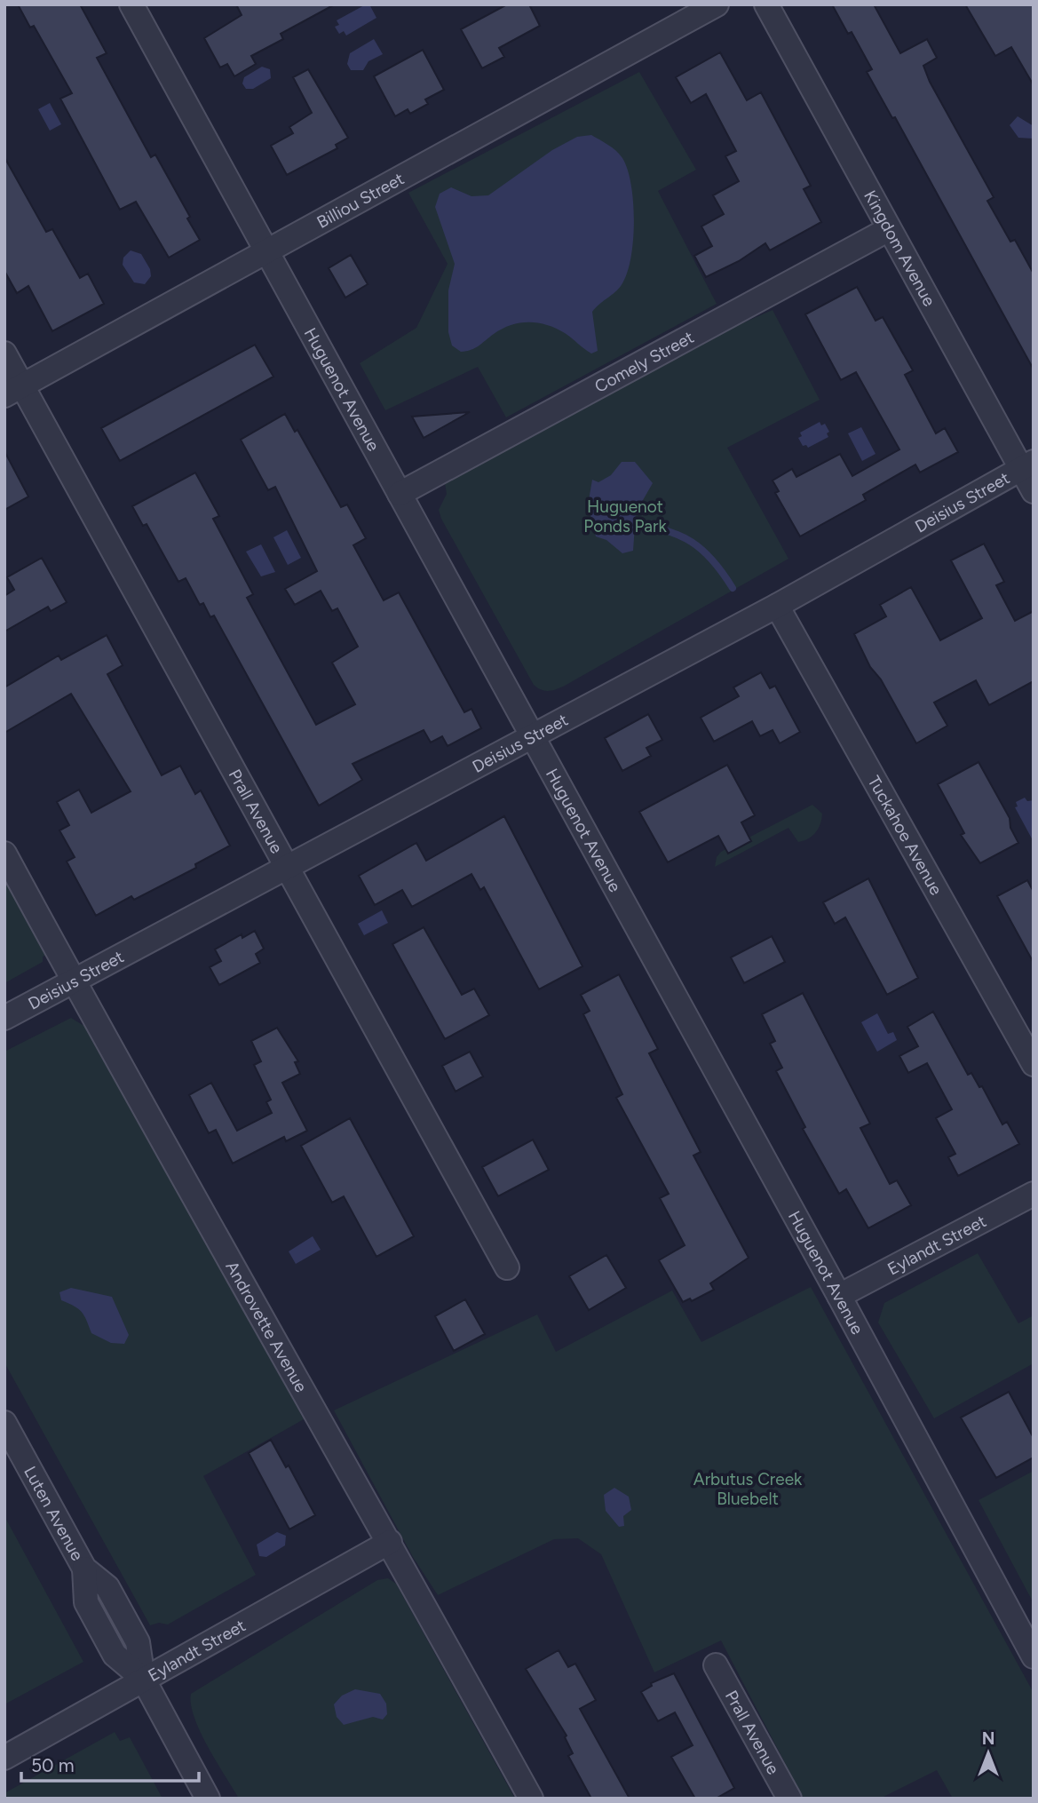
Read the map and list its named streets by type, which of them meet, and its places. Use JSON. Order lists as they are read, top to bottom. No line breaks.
{"streets":{"street":["Billiou Street","Kingdom Avenue","Comely Street","Huguenot Avenue","Deisius Street","Prall Avenue","Tuckahoe Avenue","Eylandt Street","Androvette Avenue","Luten Avenue"]},"crossings":[["Billiou Street","Huguenot Avenue"],["Billiou Street","Prall Avenue"],["Kingdom Avenue","Comely Street"],["Kingdom Avenue","Deisius Street"],["Comely Street","Huguenot Avenue"],["Huguenot Avenue","Deisius Street"],["Huguenot Avenue","Eylandt Street"],["Deisius Street","Prall Avenue"],["Deisius Street","Tuckahoe Avenue"],["Deisius Street","Androvette Avenue"],["Eylandt Street","Androvette Avenue"],["Eylandt Street","Luten Avenue"]],"parks":["Huguenot Ponds Park","Arbutus Creek Bluebelt"],"scale_bar":"50 m","north":"top"}
